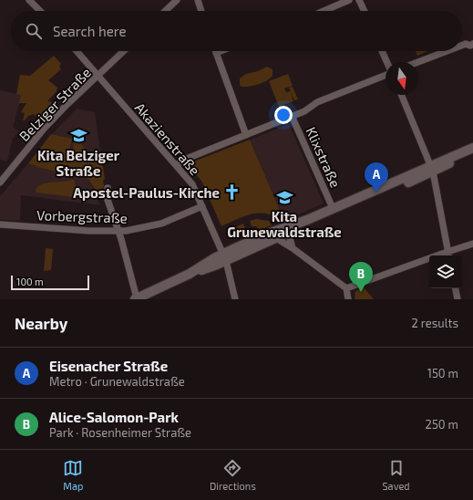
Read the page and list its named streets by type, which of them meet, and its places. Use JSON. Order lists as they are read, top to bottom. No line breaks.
{"streets":{"street":["Belziger Straße","Akazienstraße","Klixstraße","Vorbergstraße"]},"crossings":[["Belziger Straße","Akazienstraße"],["Akazienstraße","Vorbergstraße"]],"places":{"school or university":["Kita Belziger Straße","Kita Grunewaldstraße"],"church":["Apostel-Paulus-Kirche"]},"scale_bar":"100 m","north":"bottom","page":{"search":"Search here","pins":["A","B"],"scale":"100 m","heading":["Nearby","2 results"],"list":[{"mark":"A","name":"Eisenacher Straße","note":"Metro · Grunewaldstraße","value":"150 m"},{"mark":"B","name":"Alice-Salomon-Park","note":"Park · Rosenheimer Straße","value":"250 m"}],"nav":["Map","Directions","Saved"]}}
